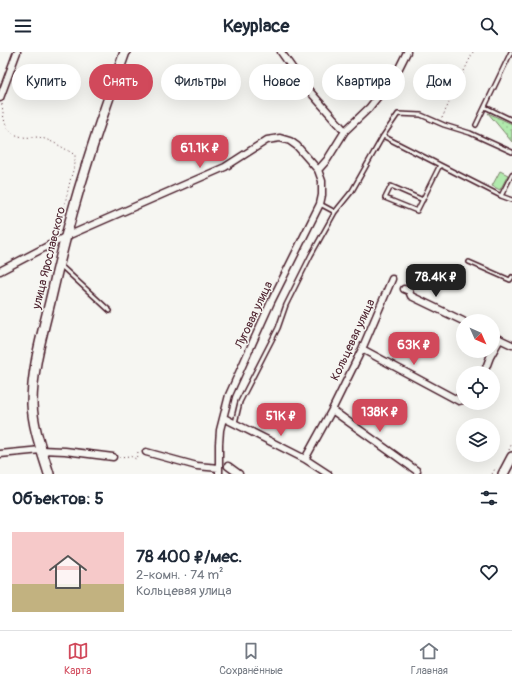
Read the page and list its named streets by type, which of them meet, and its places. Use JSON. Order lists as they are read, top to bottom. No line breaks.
{"streets":{"street":["улица Ярославского","Луговая улица","Кольцевая улица"]},"north":"bottom right","page":{"header":"Keyplace","chip":["Купить","Снять","Фильтры","Новое","Квартира","Дом"],"price":["61.1K ₽","78.4K ₽","63K ₽","138K ₽","51K ₽"],"heading":"Объектов: 5","list":[{"name":"78 400 ₽/мес.","note":"2-комн. · 74 m² · Кольцевая улица"}],"tabs":["Карта","Сохранённые","Главная"]}}
